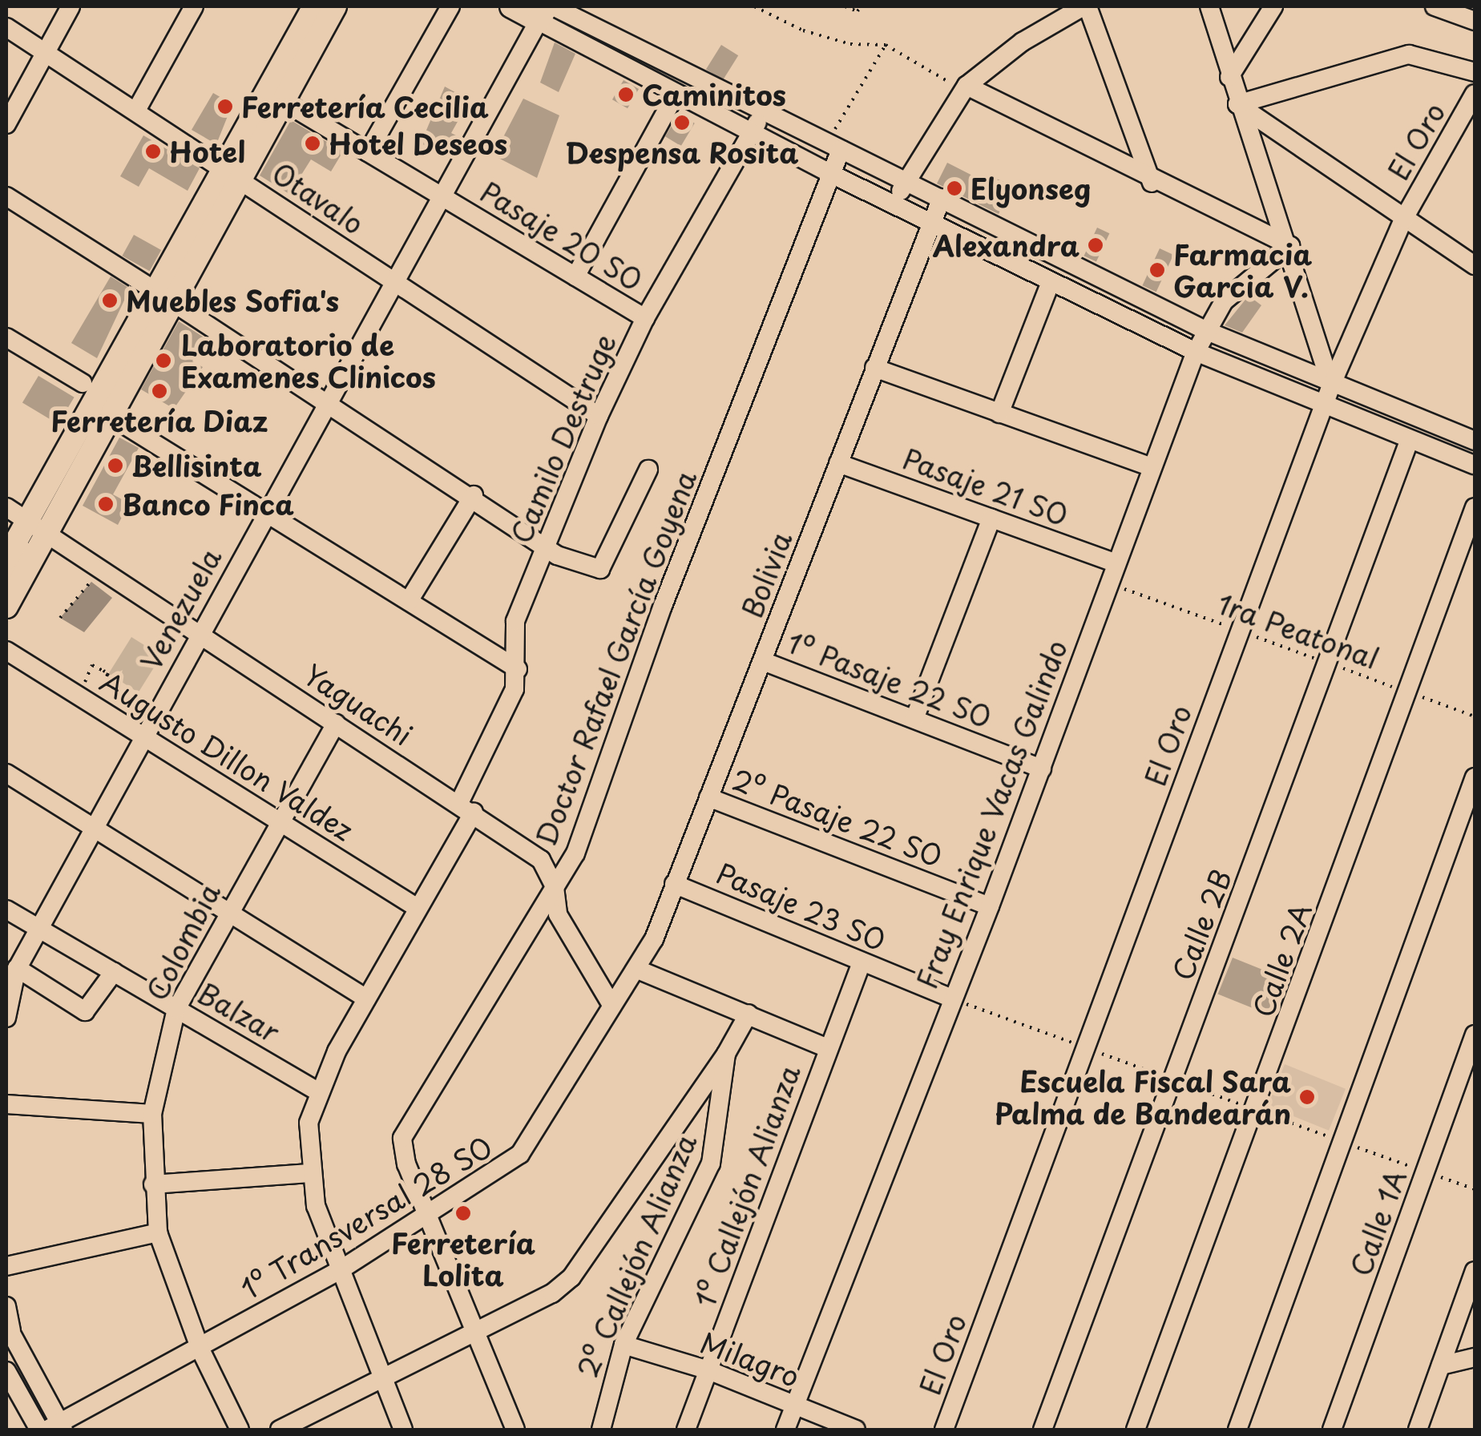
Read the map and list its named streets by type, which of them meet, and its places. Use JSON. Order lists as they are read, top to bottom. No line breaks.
{"streets":{"street":["El Oro","Otavalo","Pasaje 20 SO","Camilo Destruge","Pasaje 21 SO","Bolivia","Venezuela","Doctor Rafael García Goyena","1º Pasaje 22 SO","Yaguachi","Augusto Dillon Valdez","Fray Enrique Vacas Galindo","2º Pasaje 22 SO","Pasaje 23 SO","Calle 2B","Colombia","Calle 2A","Balzar","1º Callejón Alianza","1º Transversal 28 SO","Calle 1A","2º Callejón Alianza","Milagro"],"path":["1ra Peatonal"]},"crossings":[["El Oro","1ra Peatonal"],["Otavalo","Camilo Destruge"],["Otavalo","Venezuela"],["Pasaje 20 SO","Camilo Destruge"],["Pasaje 20 SO","Venezuela"],["Camilo Destruge","Yaguachi"],["Camilo Destruge","Augusto Dillon Valdez"],["Camilo Destruge","Balzar"],["Camilo Destruge","1º Transversal 28 SO"],["Pasaje 21 SO","Bolivia"],["Pasaje 21 SO","Fray Enrique Vacas Galindo"],["Bolivia","1º Pasaje 22 SO"],["Bolivia","2º Pasaje 22 SO"],["Bolivia","Pasaje 23 SO"],["Bolivia","1º Transversal 28 SO"],["Venezuela","Yaguachi"],["Venezuela","Augusto Dillon Valdez"],["Venezuela","Balzar"],["1ra Peatonal","Fray Enrique Vacas Galindo"],["1ra Peatonal","Calle 2B"],["1ra Peatonal","Calle 2A"],["Doctor Rafael García Goyena","Yaguachi"],["Doctor Rafael García Goyena","1º Transversal 28 SO"],["1º Pasaje 22 SO","Fray Enrique Vacas Galindo"],["Yaguachi","Colombia"],["Yaguachi","1º Transversal 28 SO"],["Augusto Dillon Valdez","Colombia"],["Fray Enrique Vacas Galindo","2º Pasaje 22 SO"],["Fray Enrique Vacas Galindo","Pasaje 23 SO"],["Fray Enrique Vacas Galindo","Milagro"],["Pasaje 23 SO","1º Callejón Alianza"],["Colombia","Balzar"],["Colombia","1º Transversal 28 SO"],["1º Callejón Alianza","Milagro"],["2º Callejón Alianza","Milagro"]],"places":["Caminitos","Ferretería Cecilia","Despensa Rosita","Hotel Deseos","Hotel","Elyonseg","Alexandra","Farmacia Garcia V.","Muebles Sofia's","Laboratorio de Examenes Clinicos","Ferretería Diaz","Bellisinta","Banco Finca","Escuela Fiscal Sara Palma de Bandearán","Ferretería Lolita"]}
